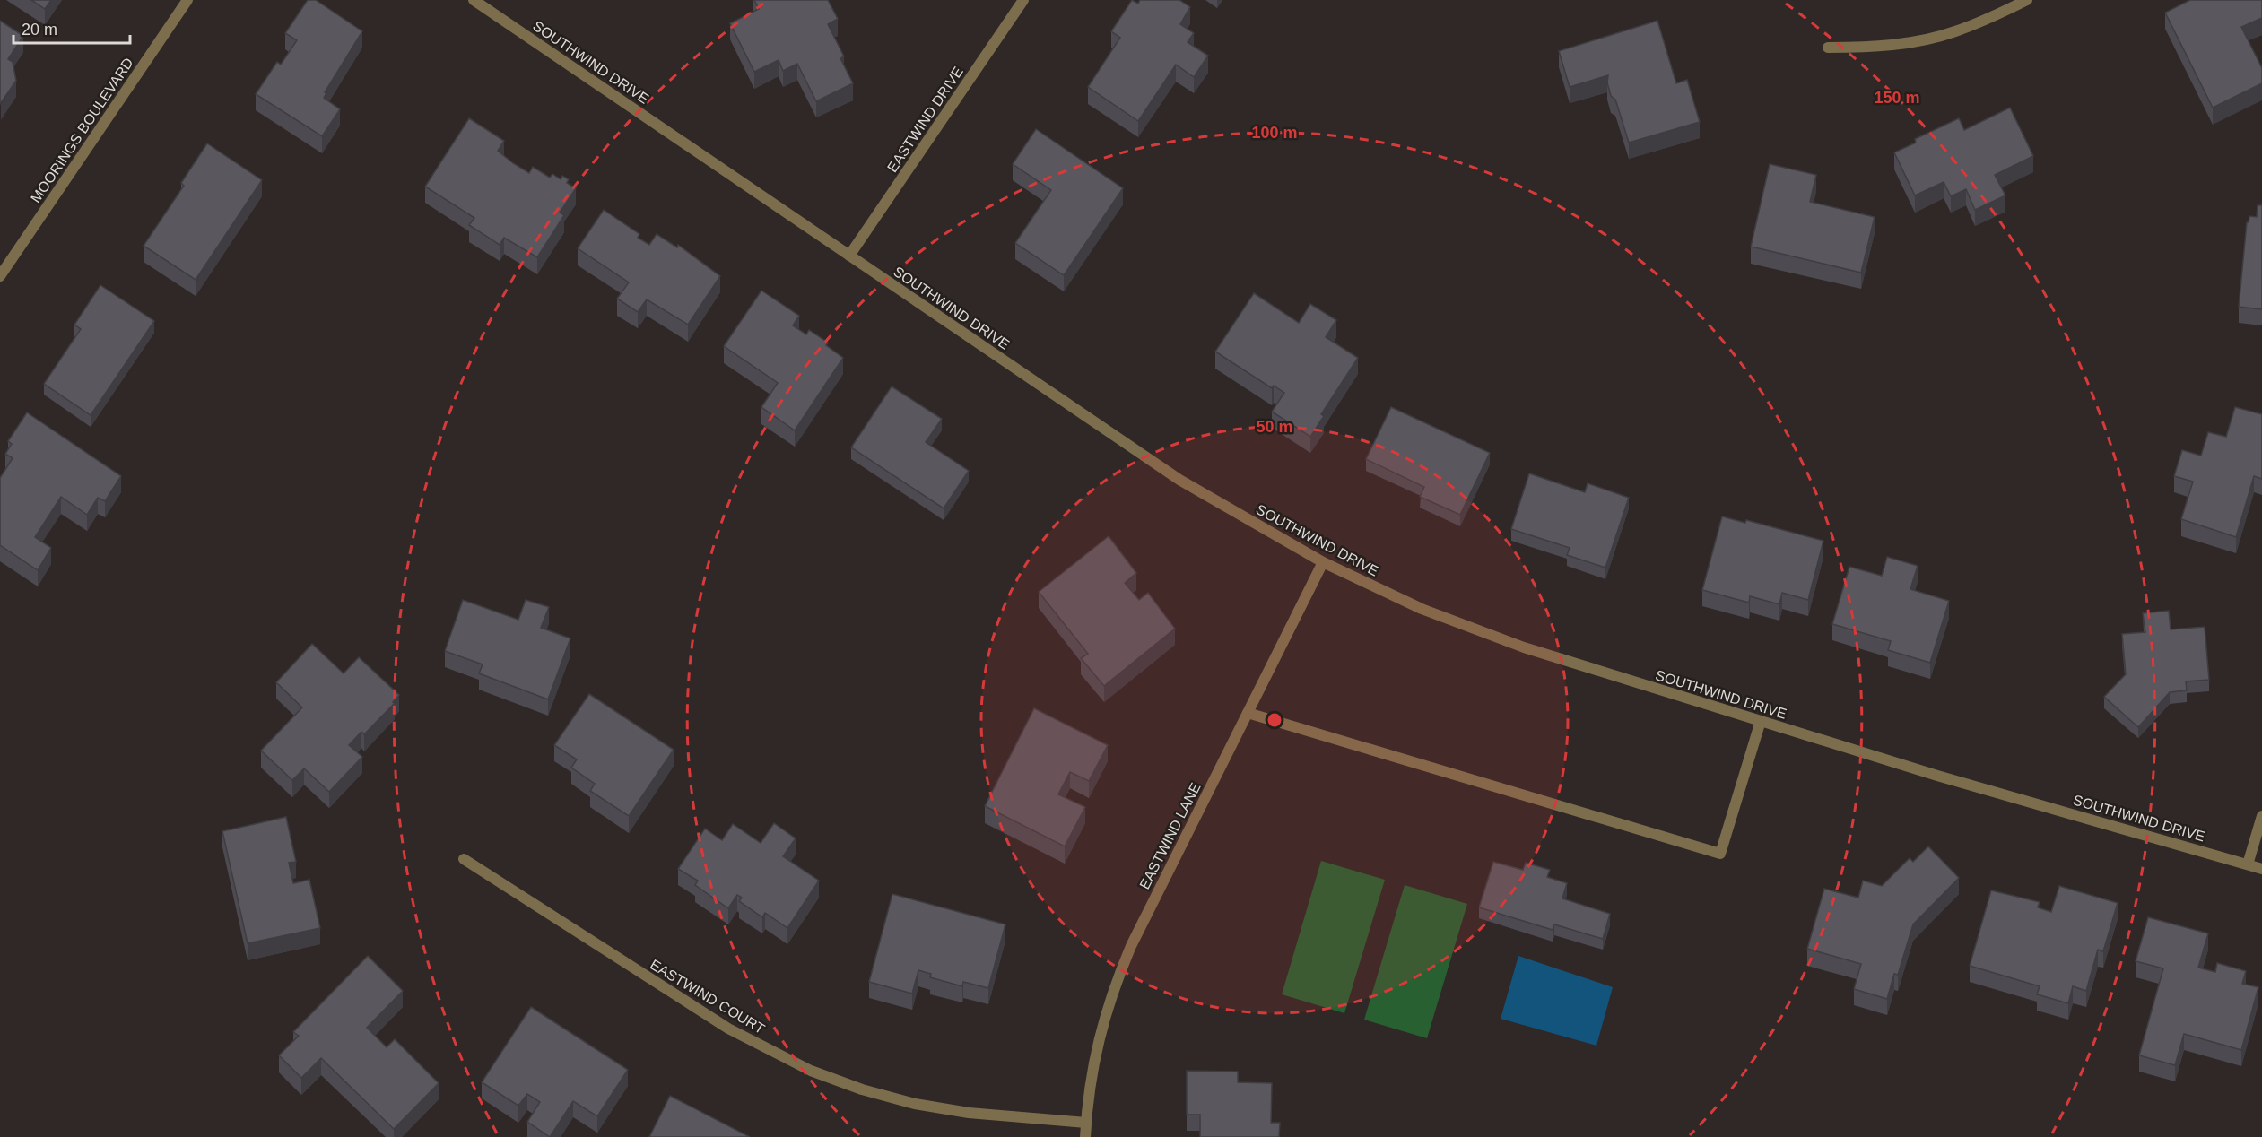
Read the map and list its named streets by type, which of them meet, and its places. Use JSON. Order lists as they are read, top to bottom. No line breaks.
{"streets":{"street":["SOUTHWIND DRIVE","EASTWIND DRIVE","MOORINGS BOULEVARD","EASTWIND LANE","EASTWIND COURT"]},"crossings":[["SOUTHWIND DRIVE","EASTWIND DRIVE"],["SOUTHWIND DRIVE","EASTWIND LANE"],["EASTWIND LANE","EASTWIND COURT"]],"scale_bar":"20 m","rings":["150 m","100 m","50 m"]}
